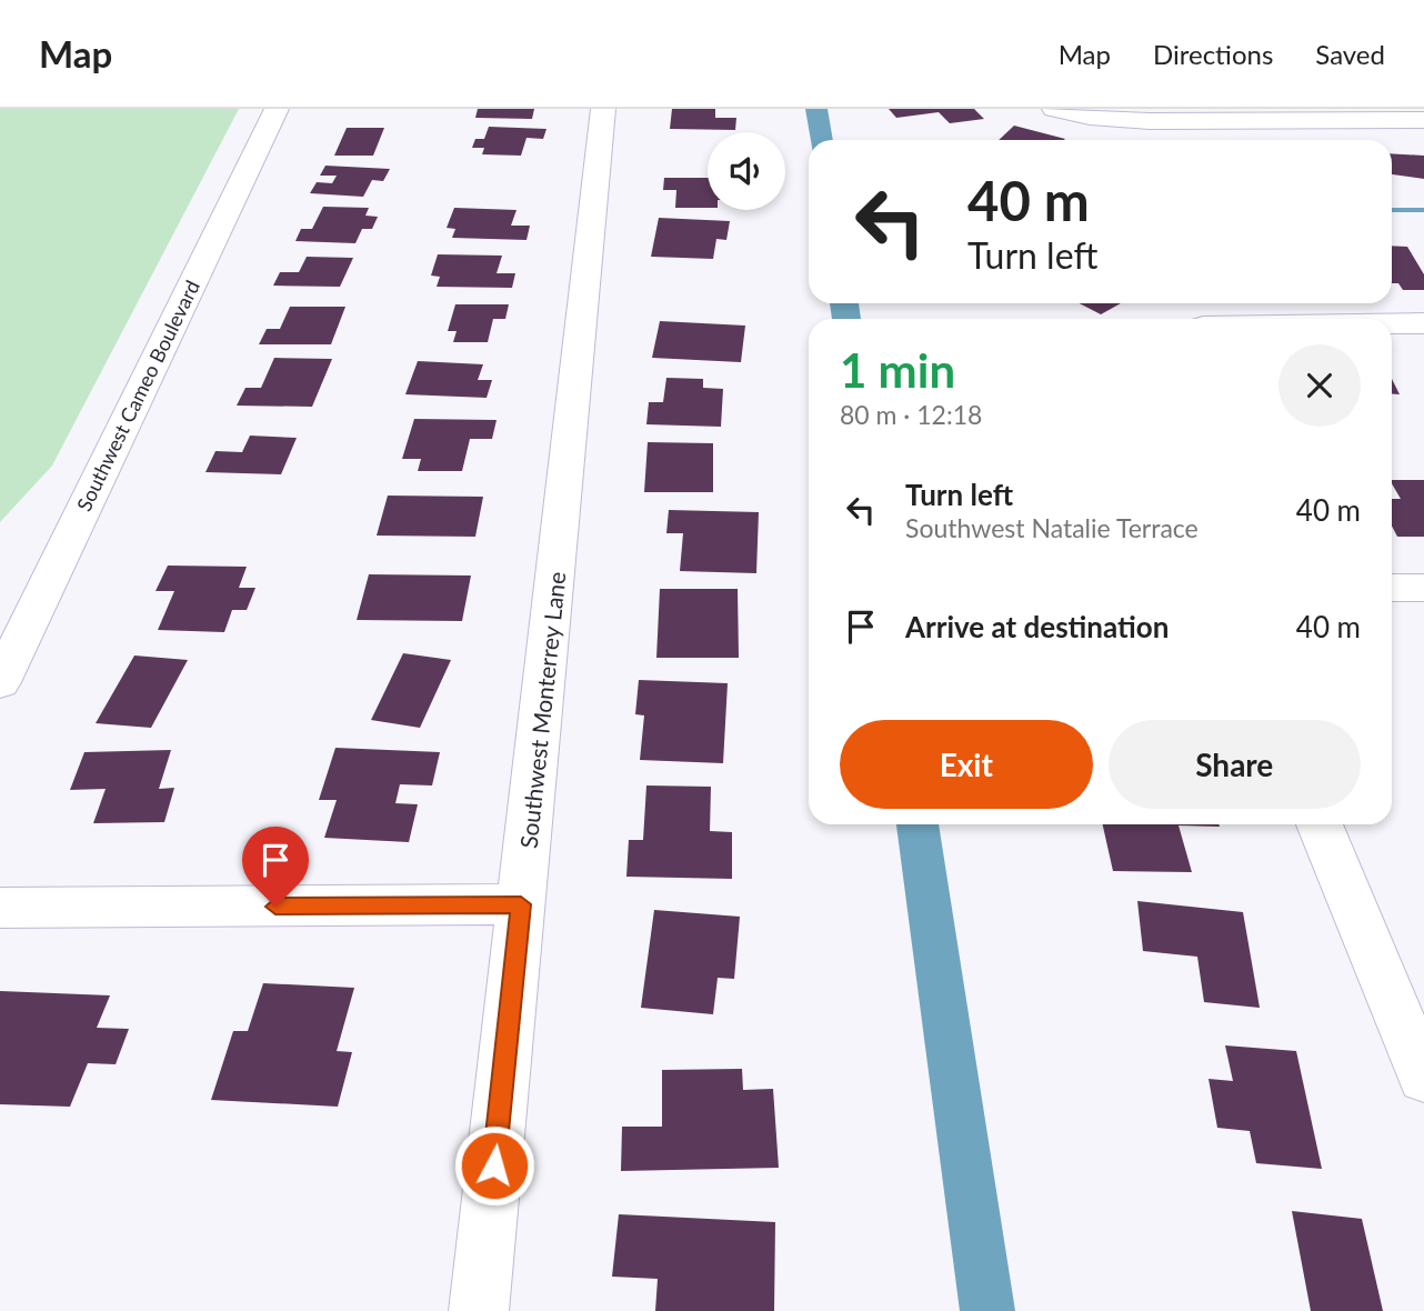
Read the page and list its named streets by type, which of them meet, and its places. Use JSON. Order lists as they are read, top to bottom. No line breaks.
{"streets":{"street":["Southwest Cameo Boulevard","Southwest Monterrey Lane"]},"page":{"header":"Map","nav":["Map","Directions","Saved"],"turn":["40 m","Turn left"],"heading":["1 min","80 m · 12:18"],"list":[{"name":"Turn left","note":"Southwest Natalie Terrace","value":"40 m"},{"name":"Arrive at destination","value":"40 m"}],"buttons":["Exit","Share"]}}
